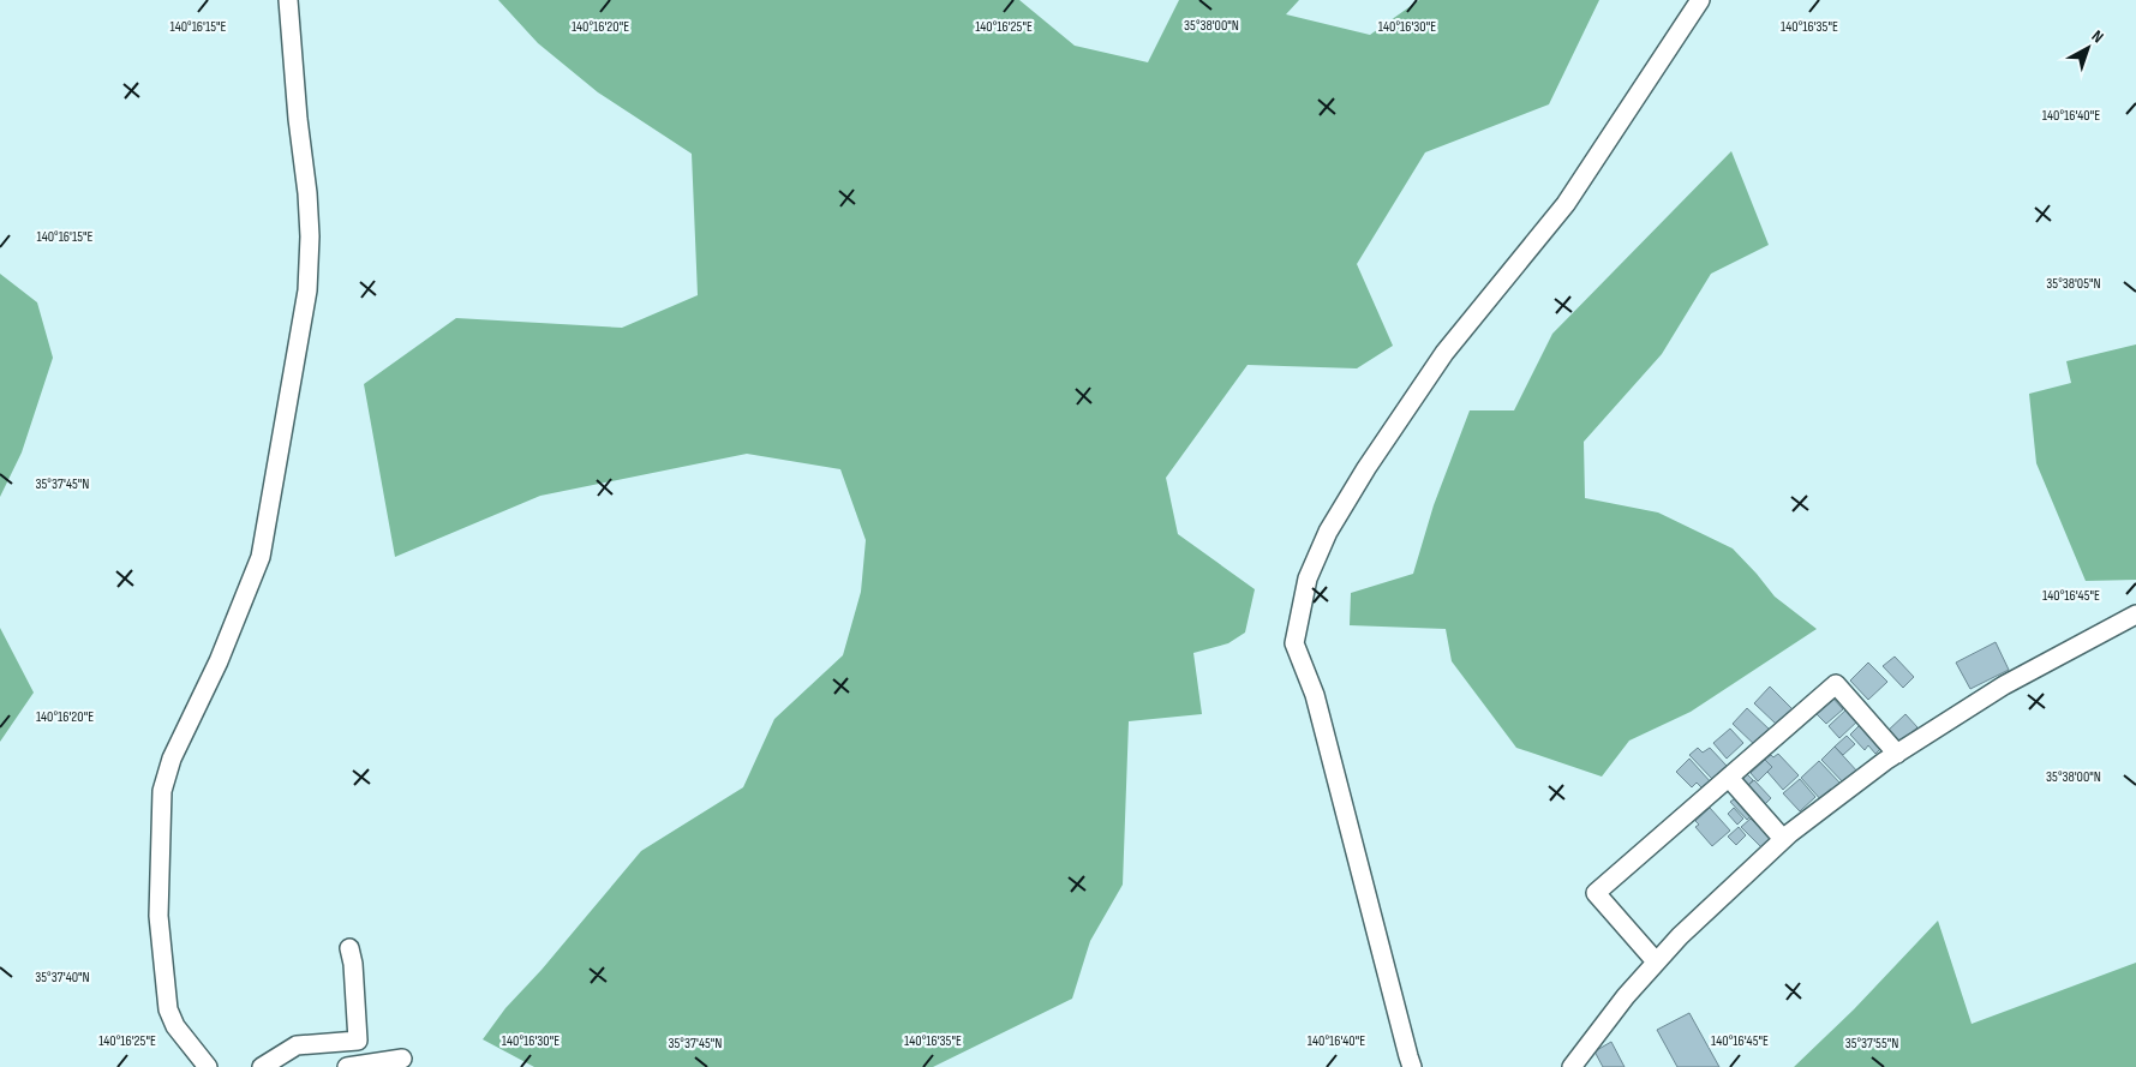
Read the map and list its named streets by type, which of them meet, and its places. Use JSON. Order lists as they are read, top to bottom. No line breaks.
{"north":"top right","coordinates":["35°38'00\"N","140°16'15\"E","140°16'20\"E","140°16'25\"E","140°16'30\"E","140°16'35\"E","140°16'40\"E","35°38'05\"N","35°37'45\"N","140°16'45\"E","35°37'40\"N","35°37'55\"N"]}
